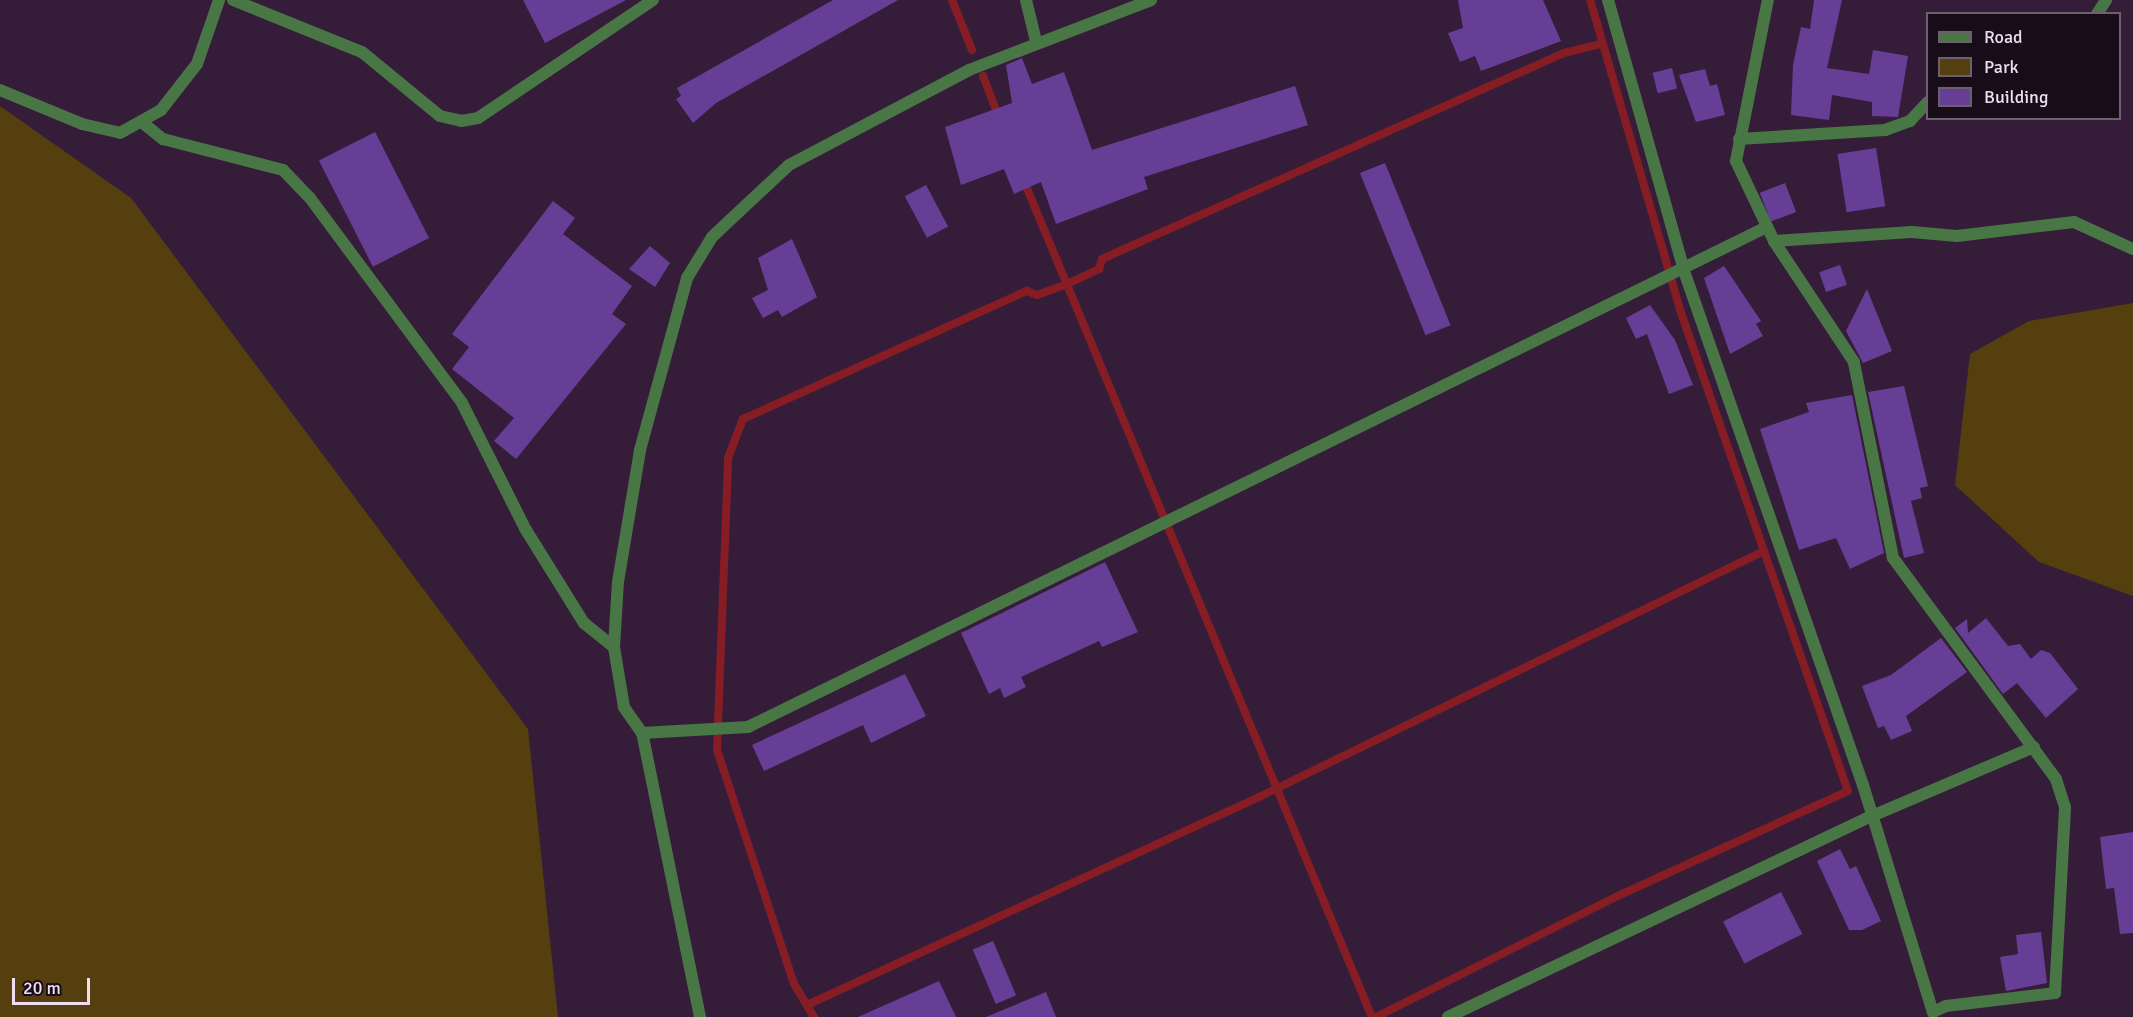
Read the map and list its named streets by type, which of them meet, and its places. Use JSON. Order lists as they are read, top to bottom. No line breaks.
{"legend":["Road","Park","Building"],"scale_bar":"20 m"}
